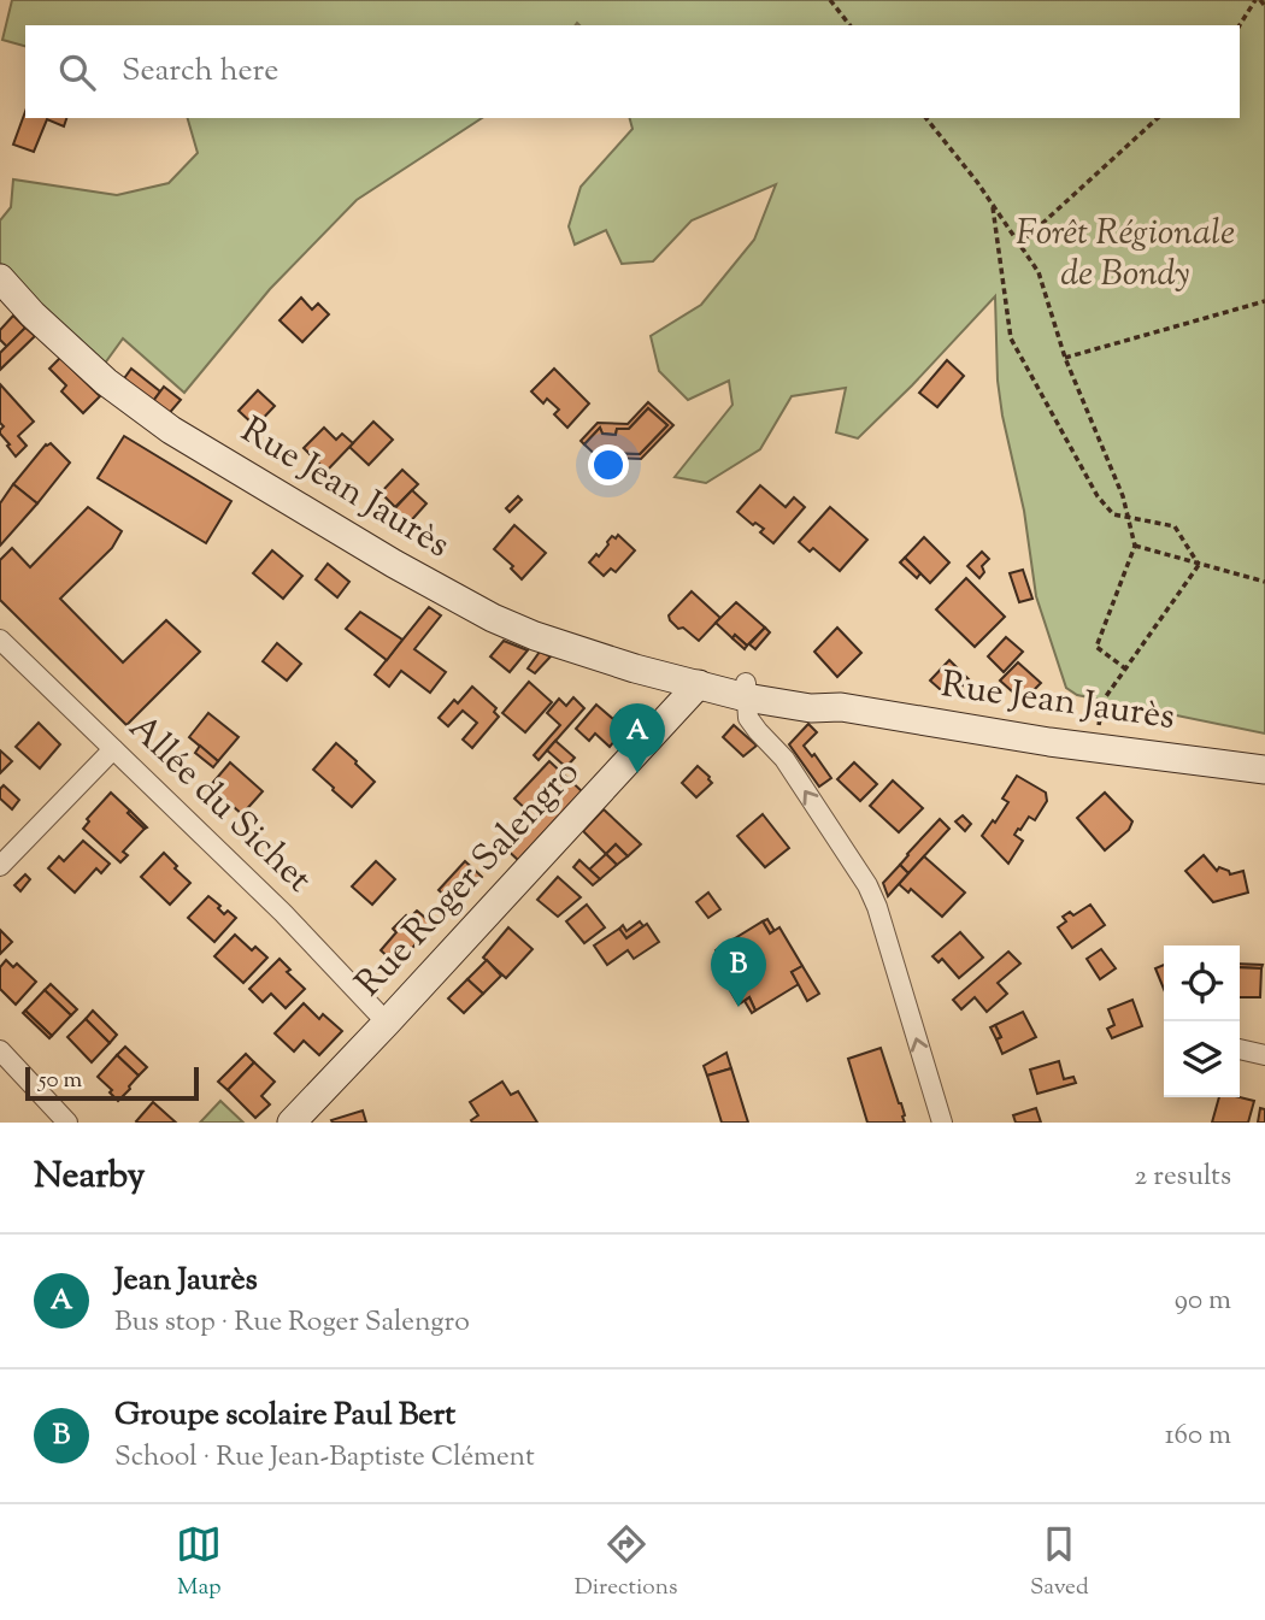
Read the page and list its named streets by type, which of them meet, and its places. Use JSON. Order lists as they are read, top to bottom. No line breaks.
{"streets":{"street":["Rue Jean Jaurès","Allée du Sichet","Rue Roger Salengro"]},"crossings":[["Rue Jean Jaurès","Rue Roger Salengro"],["Allée du Sichet","Rue Roger Salengro"]],"parks":["Forêt Régionale de Bondy"],"scale_bar":"50 m","page":{"search":"Search here","pins":["A","B"],"scale":"50 m","heading":["Nearby","2 results"],"list":[{"mark":"A","name":"Jean Jaurès","note":"Bus stop · Rue Roger Salengro","value":"90 m"},{"mark":"B","name":"Groupe scolaire Paul Bert","note":"School · Rue Jean-Baptiste Clément","value":"160 m"}],"nav":["Map","Directions","Saved"]}}
